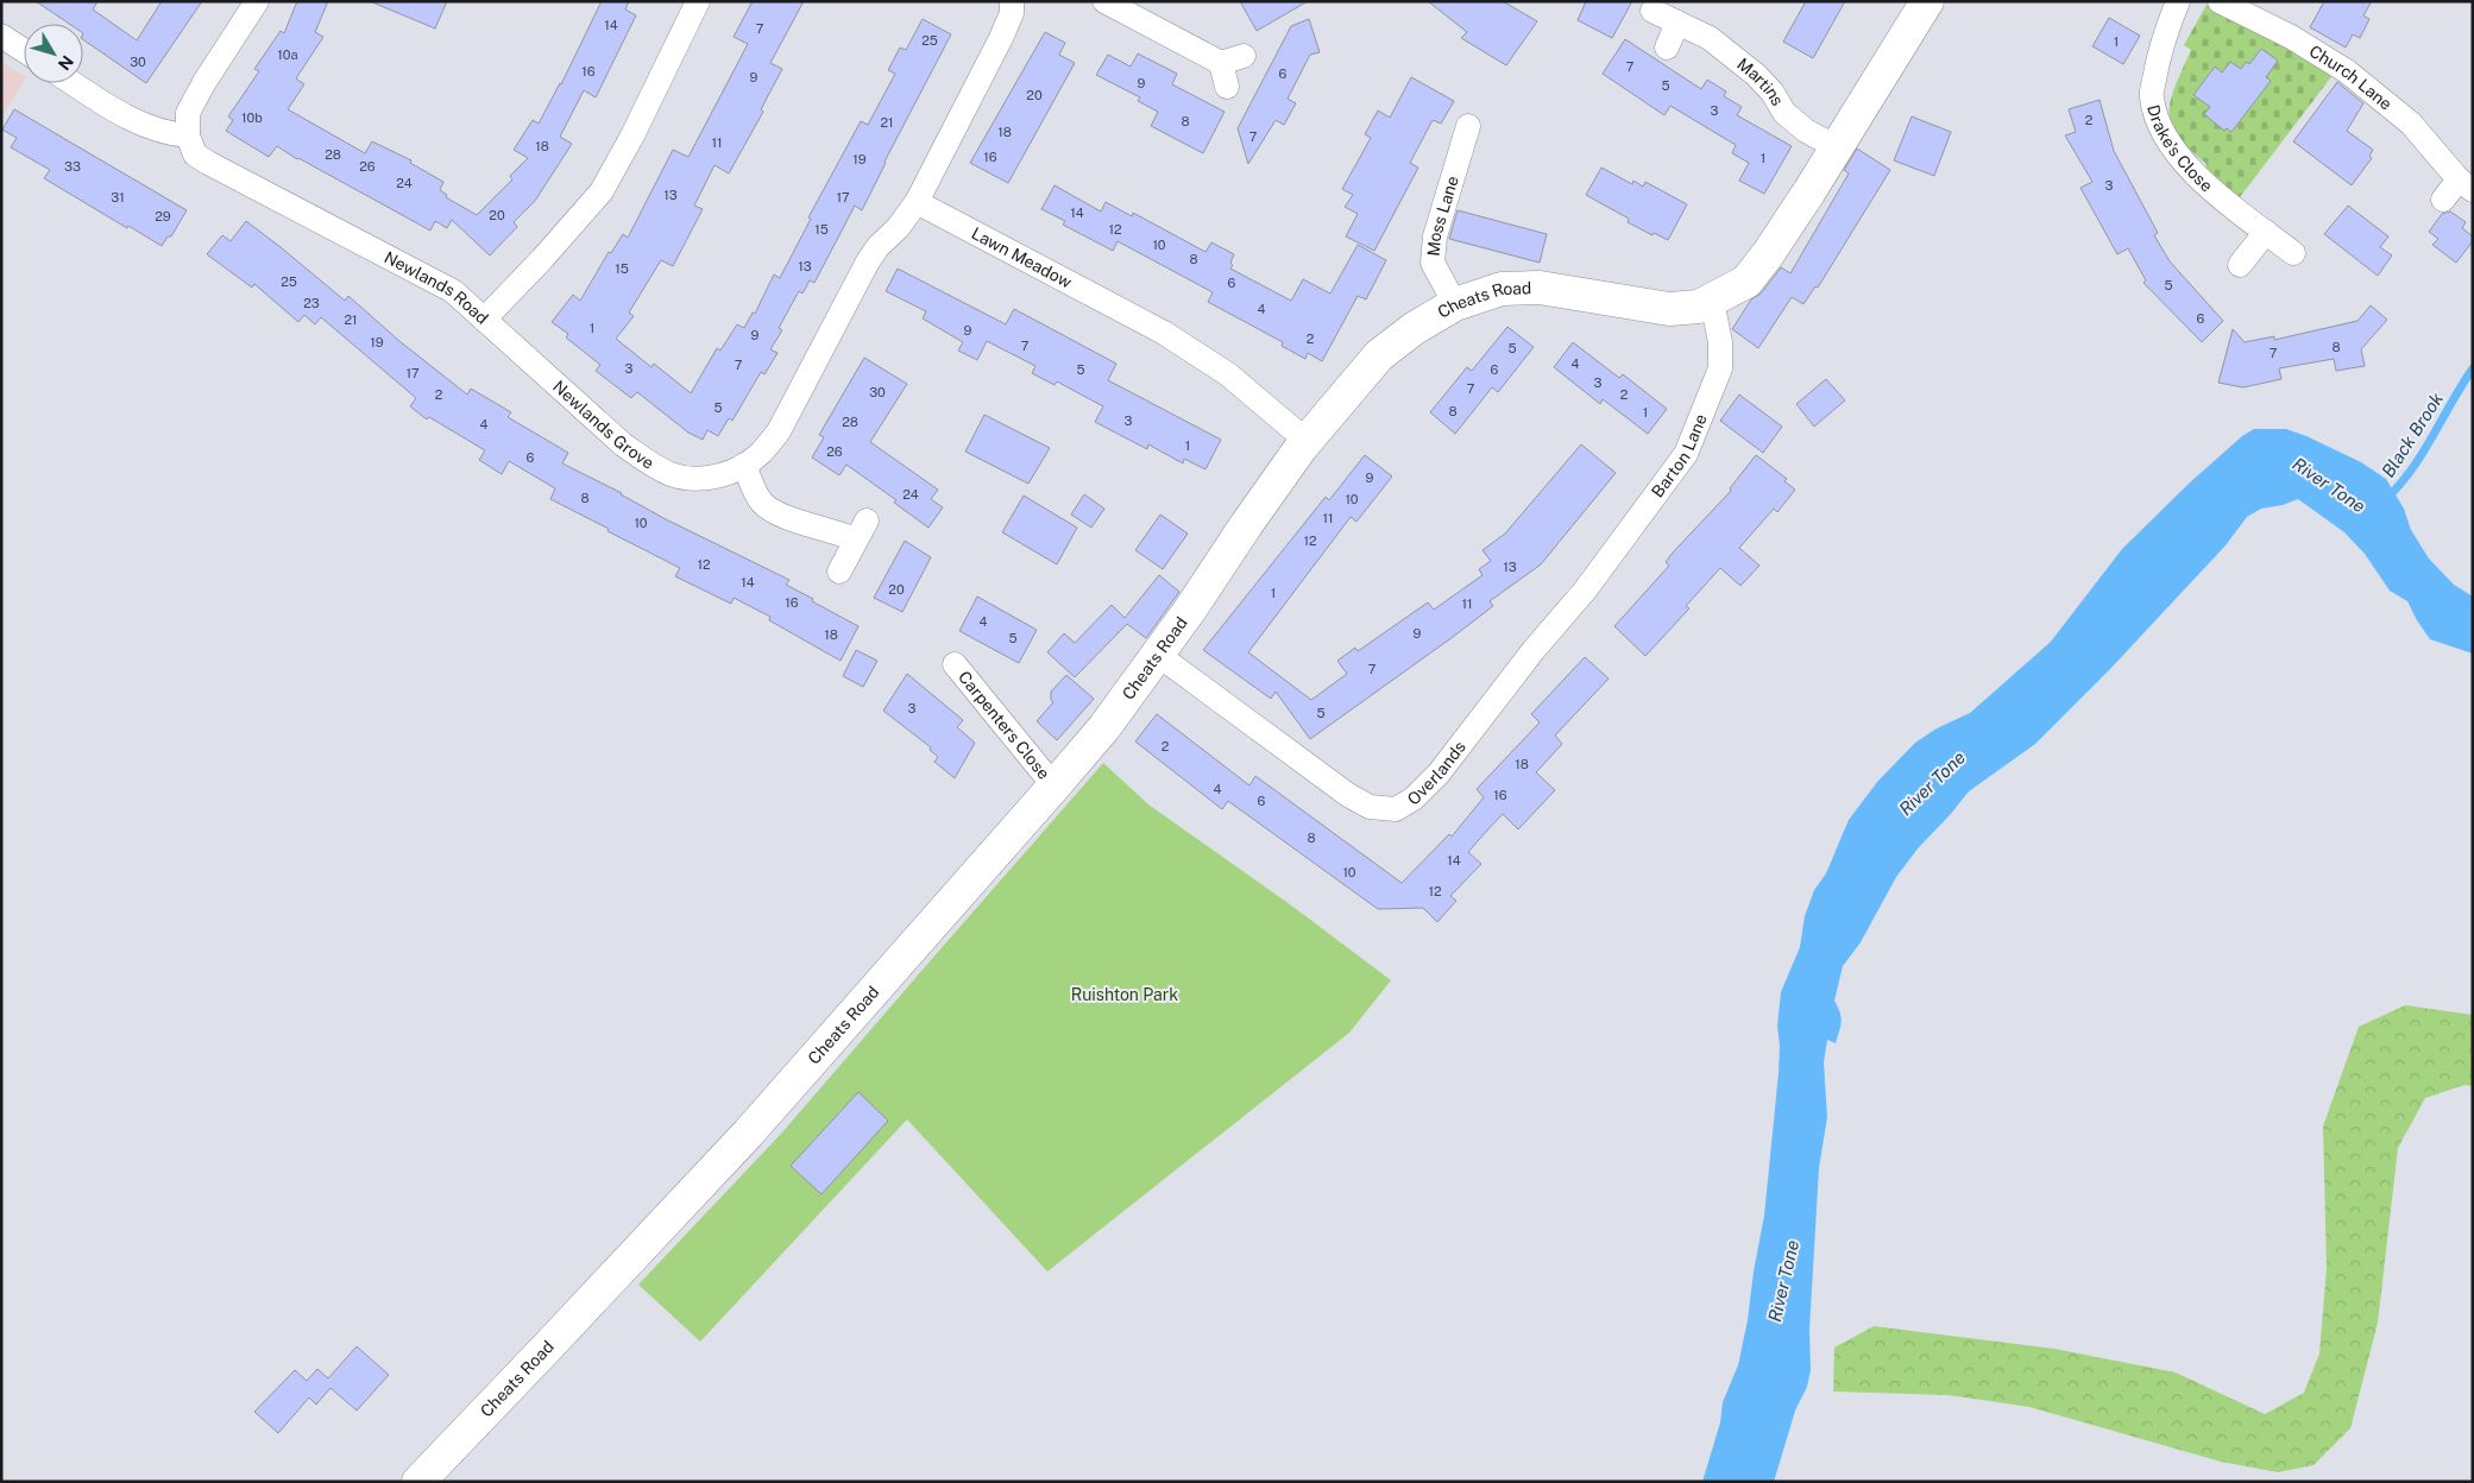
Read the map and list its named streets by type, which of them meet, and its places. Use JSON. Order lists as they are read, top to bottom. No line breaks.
{"streets":{"street":["Church Lane","Martins","Drake's Close","Moss Lane","Lawn Meadow","Newlands Road","Cheats Road","Newlands Grove","Barton Lane","Carpenters Close","Overlands"]},"crossings":[["Martins","Cheats Road"],["Moss Lane","Cheats Road"],["Lawn Meadow","Cheats Road"],["Lawn Meadow","Newlands Grove"],["Newlands Road","Newlands Grove"],["Cheats Road","Barton Lane"],["Cheats Road","Carpenters Close"],["Cheats Road","Overlands"],["Barton Lane","Overlands"]],"water":["Black Brook","River Tone"],"parks":["Ruishton Park"],"house_numbers":["14","7","25","1","10a","30","7","16","6","9","9","5","20","3","10b","2","8","21","18","7","11","18","28","16","1","19","33","26","24","3","13","31","17","14","20","29","15","12","10","8","13","15","25","6","5","23","4","6","21","1","9","9","2","19","7","8","5","7","4","7","3","5","6","17","3","7","30","2","2","5","8","1","3","28","4","1","26","6","9","24","8","10","11","10","12","12","13","14","20","1","16","11","4","9","18","5","7","3","5","2","18","4","16","6","8","14","10","12"],"north":"bottom right"}
